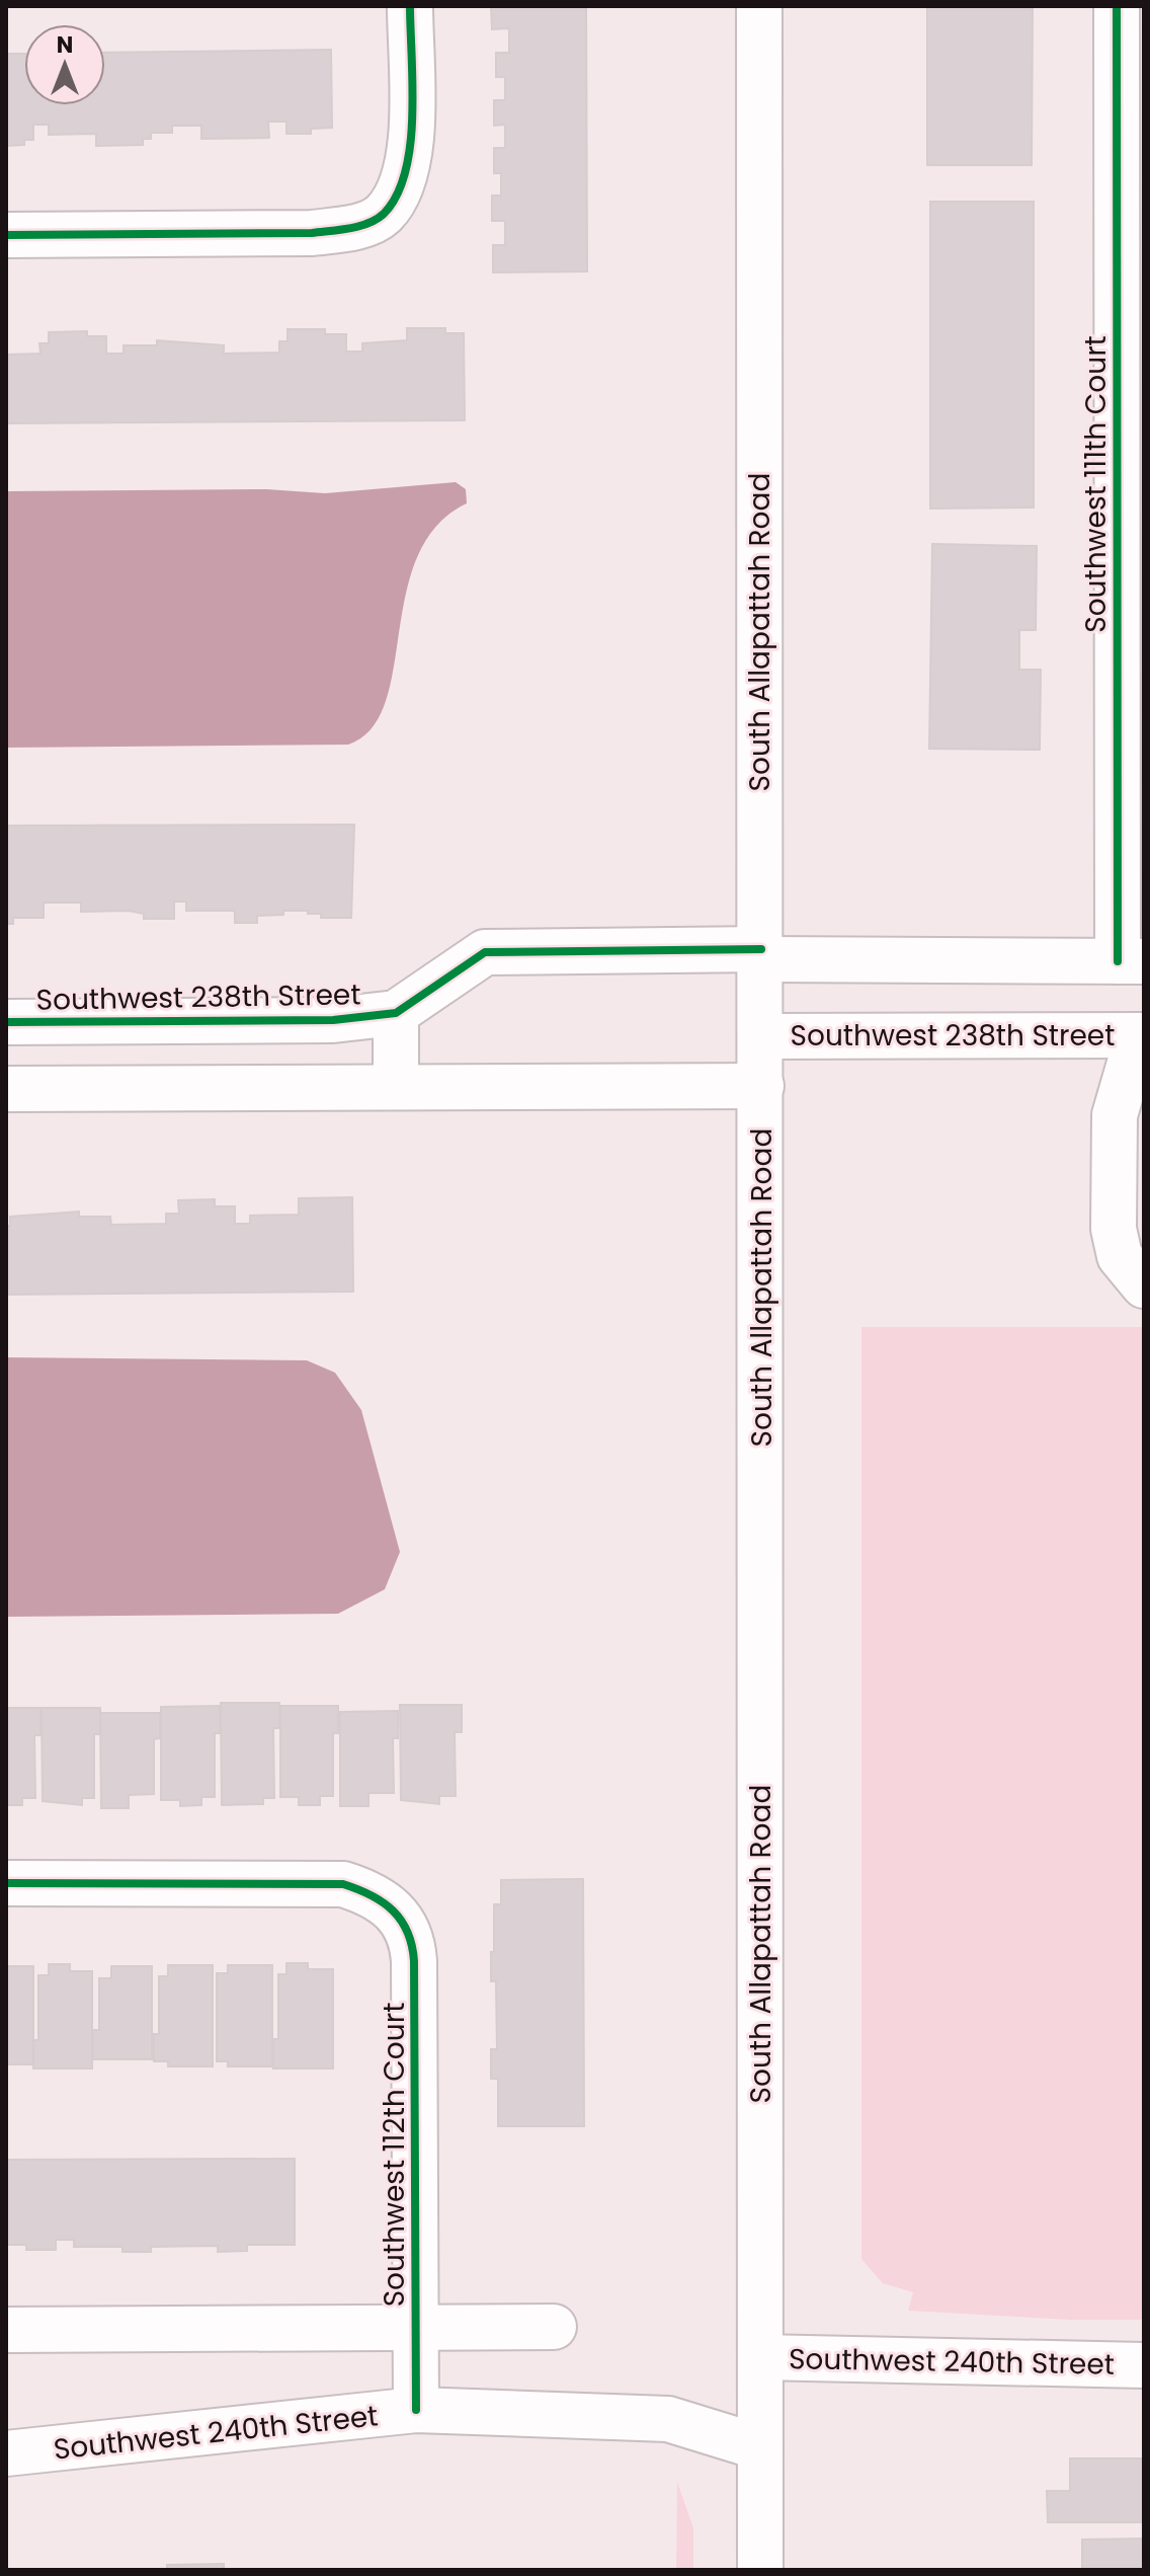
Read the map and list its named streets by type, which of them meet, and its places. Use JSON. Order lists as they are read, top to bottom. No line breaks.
{"streets":{"street":["Southwest 111th Court","South Allapattah Road","Southwest 238th Street","Southwest 112th Court","Southwest 240th Street"]},"crossings":[["Southwest 111th Court","Southwest 238th Street"],["South Allapattah Road","Southwest 238th Street"],["South Allapattah Road","Southwest 240th Street"],["Southwest 112th Court","Southwest 240th Street"]],"north":"top"}
